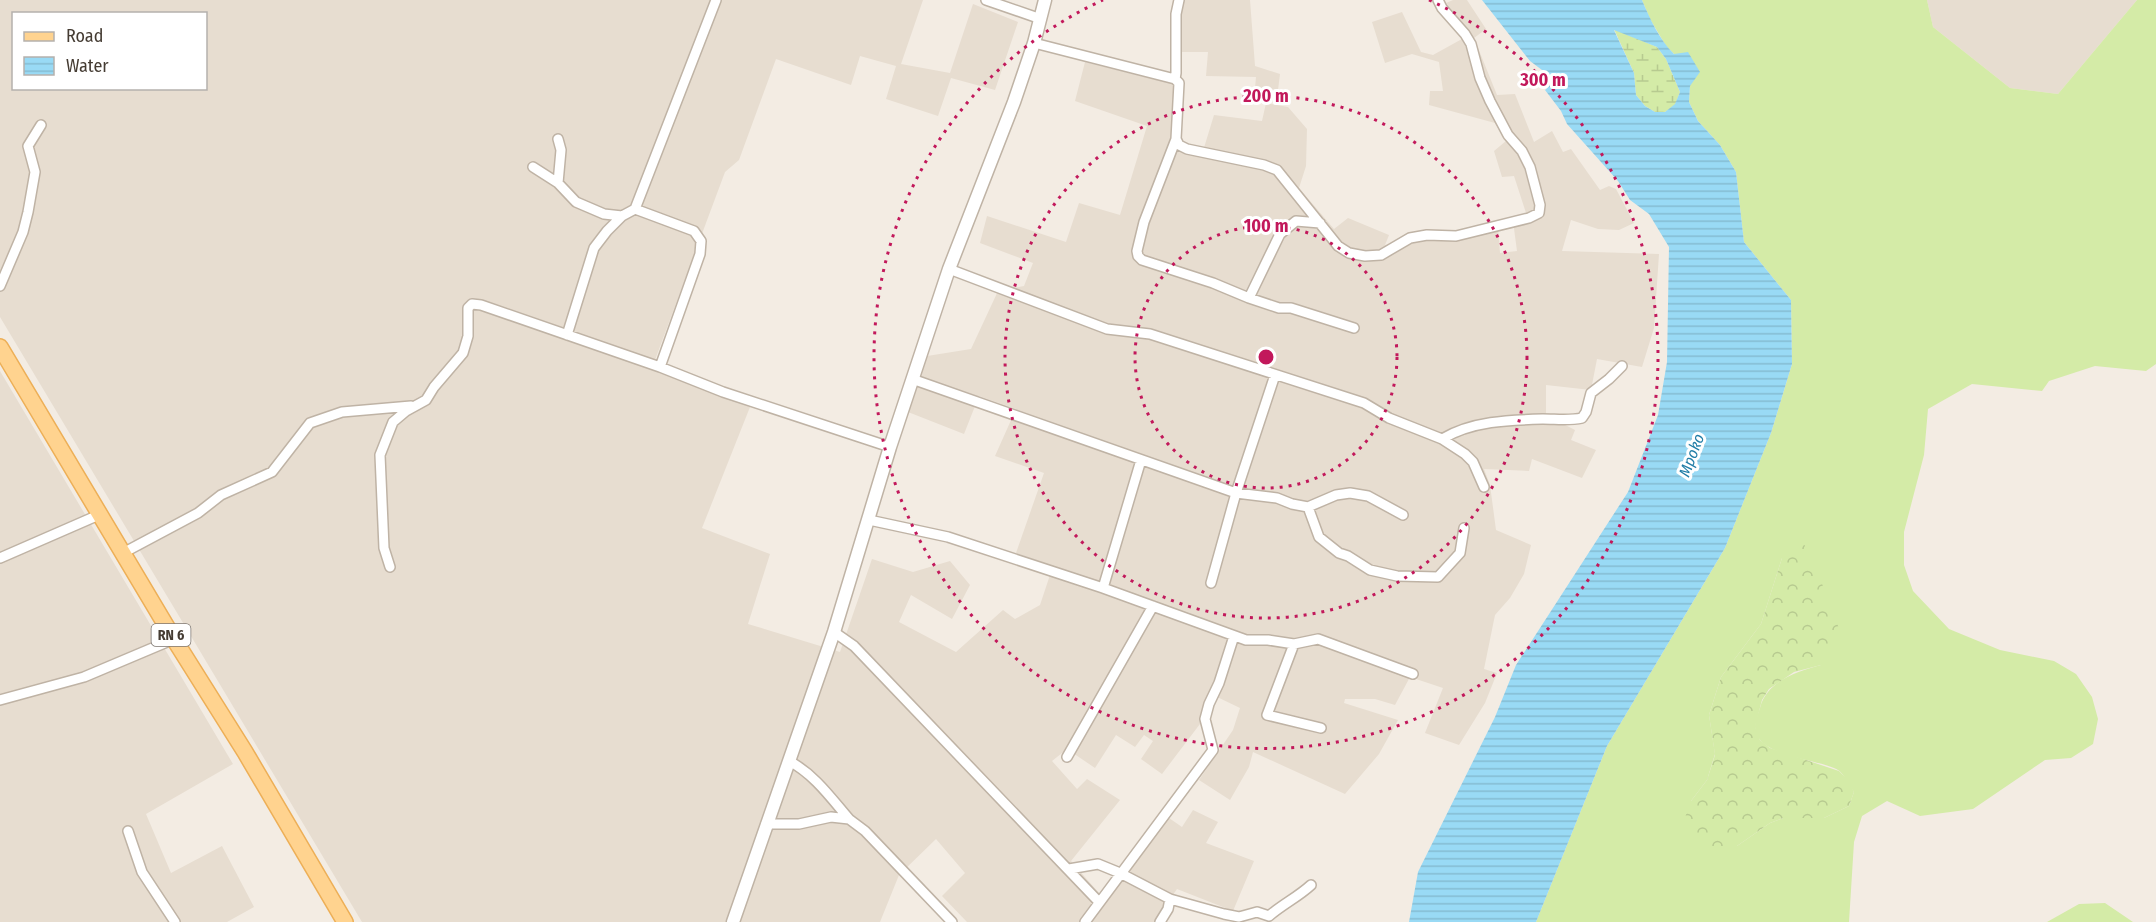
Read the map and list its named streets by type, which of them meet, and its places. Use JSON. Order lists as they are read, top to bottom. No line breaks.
{"streets":{"main road":["RN 6"]},"water":["Mpoko"],"legend":["Road","Water"],"rings":["300 m","200 m","100 m"]}
